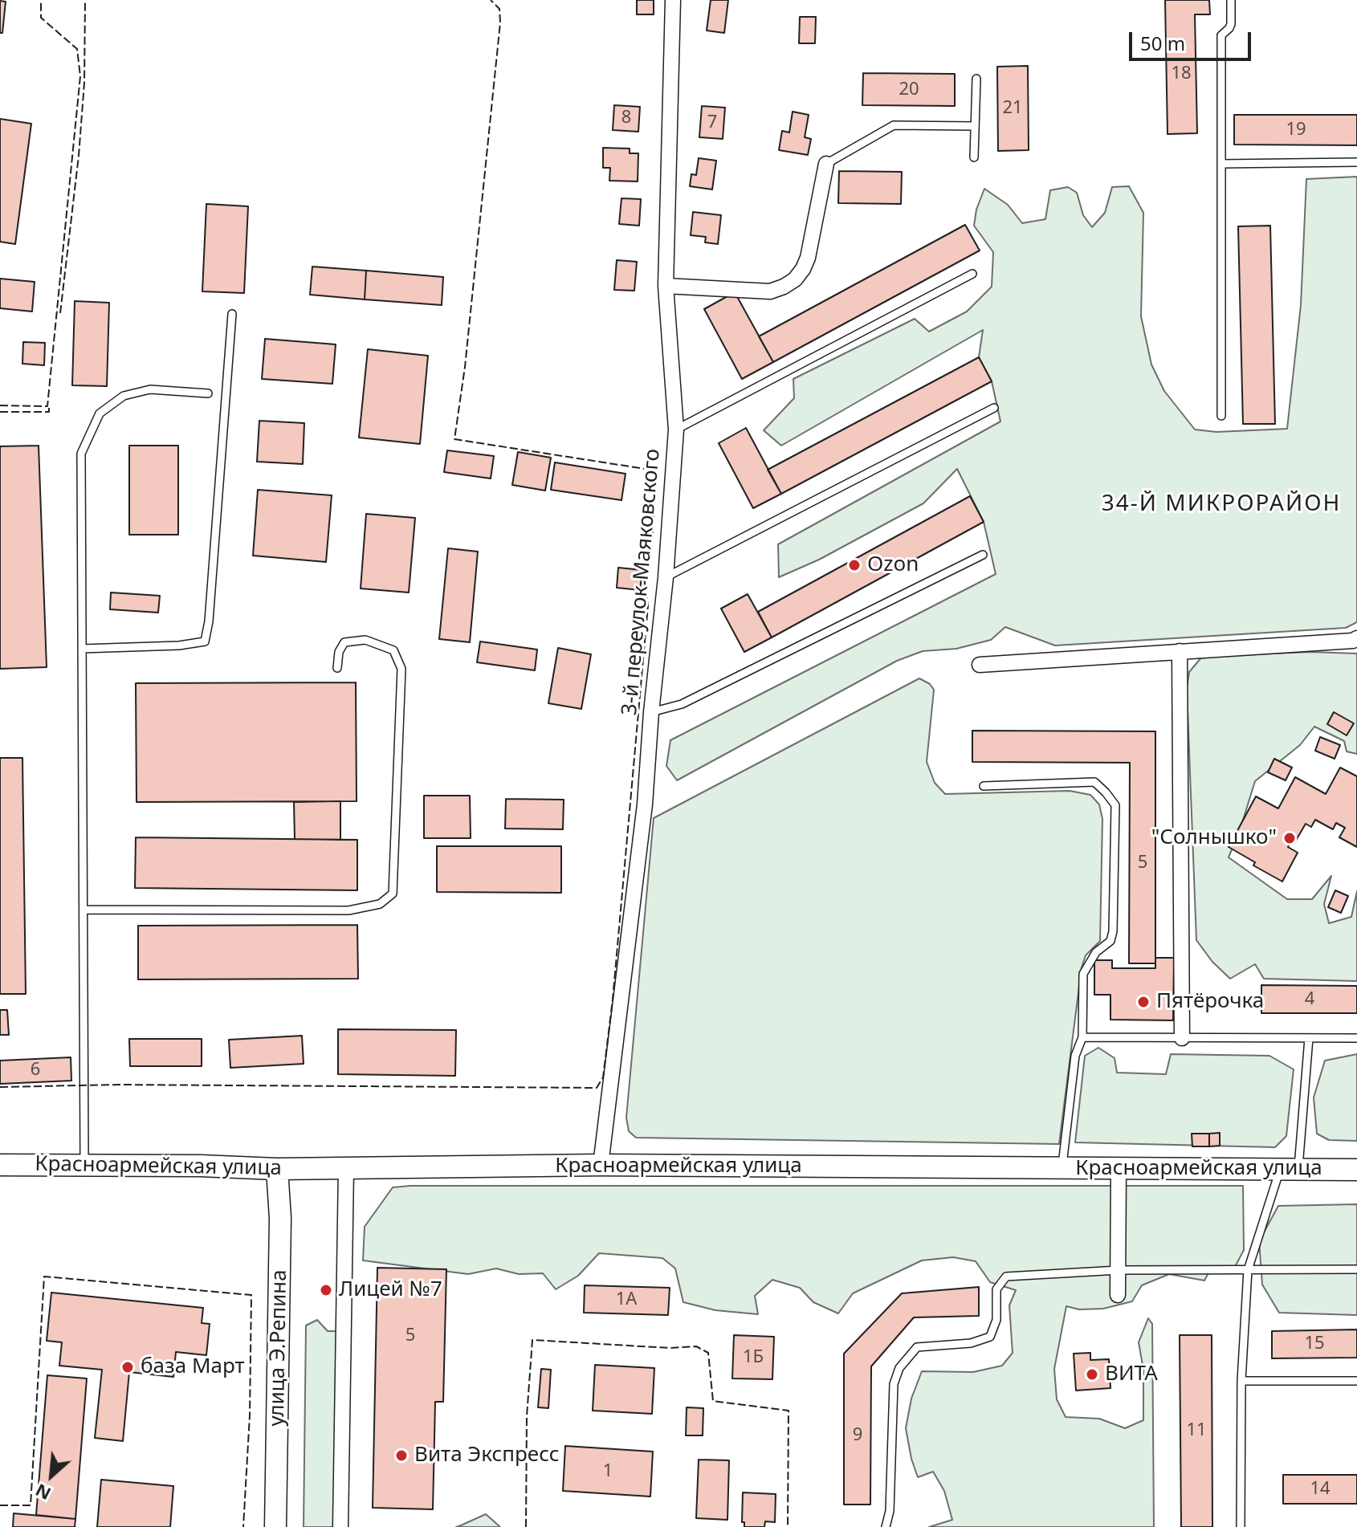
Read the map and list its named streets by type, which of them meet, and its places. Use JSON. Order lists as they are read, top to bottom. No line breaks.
{"streets":{"main road":["Красноармейская улица","улица Э.Репина"],"street":["3-й переулок Маяковского"]},"crossings":[["3-й переулок Маяковского","Красноармейская улица"],["Красноармейская улица","улица Э.Репина"]],"districts":["34-Й МИКРОРАЙОН"],"places":["Ozon","\"Солнышко\"","Пятёрочка","Лицей №7","база Март","ВИТА","Вита Экспресс"],"house_numbers":["18","20","21","8","7","19","5","4","6","1А","5","15","1Б","11","9","1","14"],"scale_bar":"50 m","north":"bottom left"}
